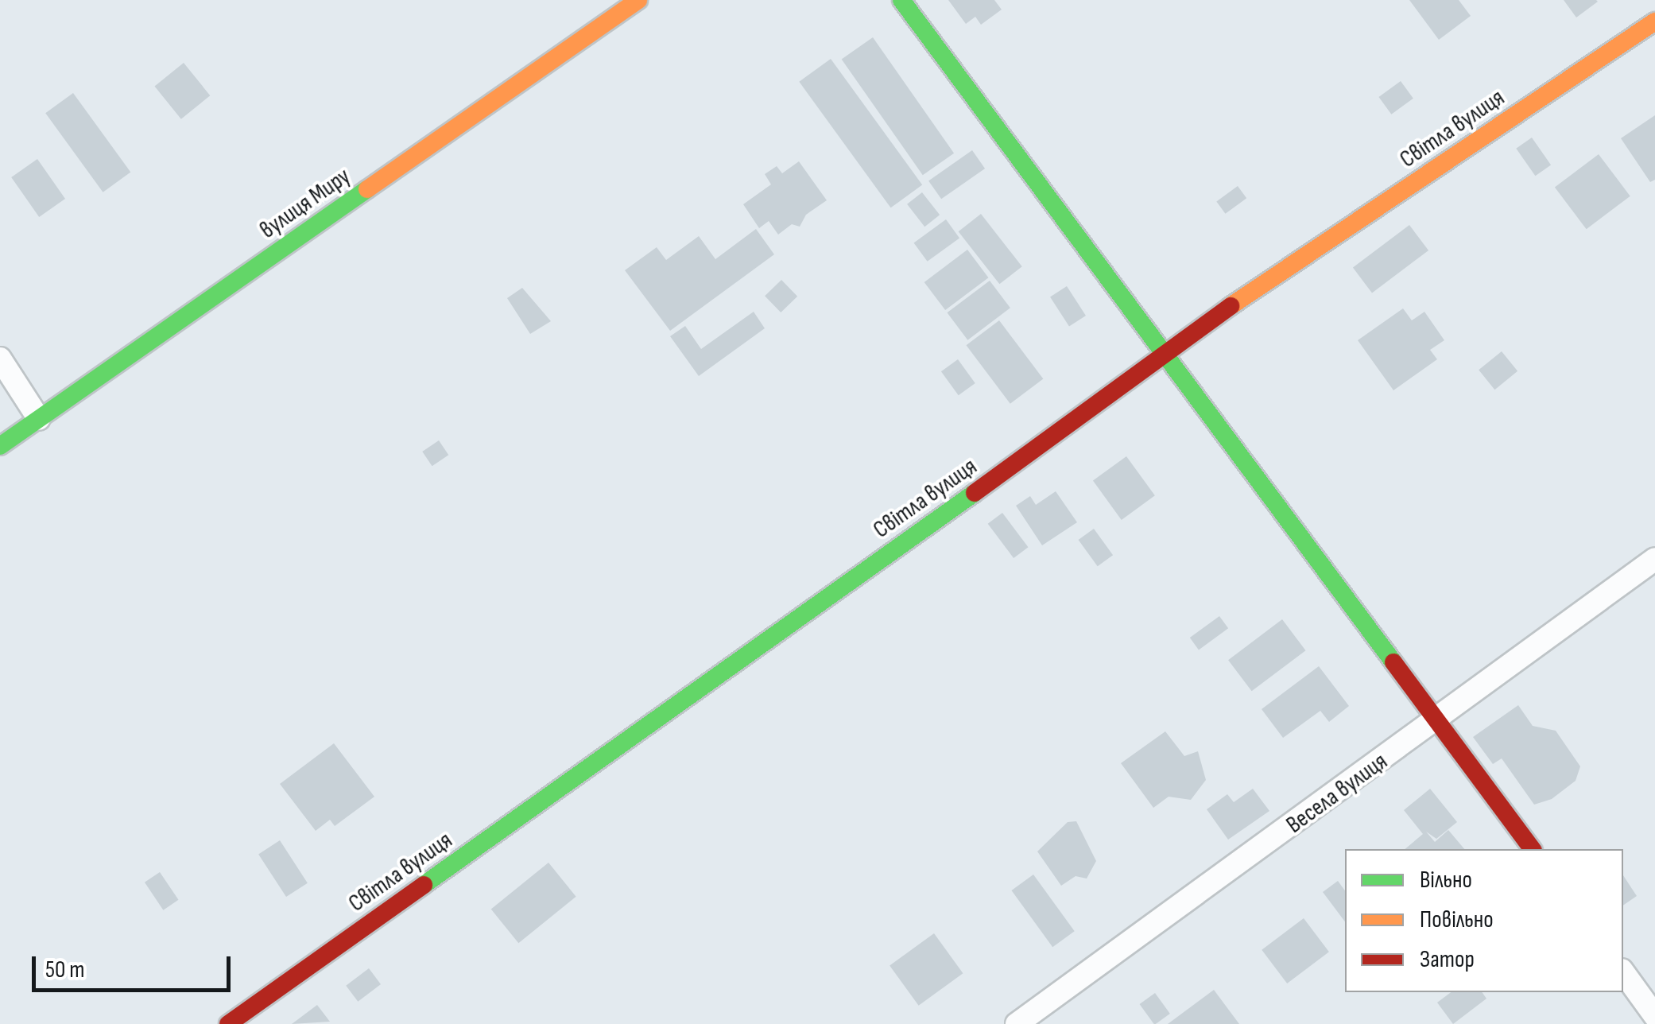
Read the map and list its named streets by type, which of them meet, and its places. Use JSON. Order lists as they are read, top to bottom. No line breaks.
{"streets":{"street":["Світла вулиця","вулиця Миру","Весела вулиця"]},"legend":["Вільно","Повільно","Затор"],"scale_bar":"50 m"}
